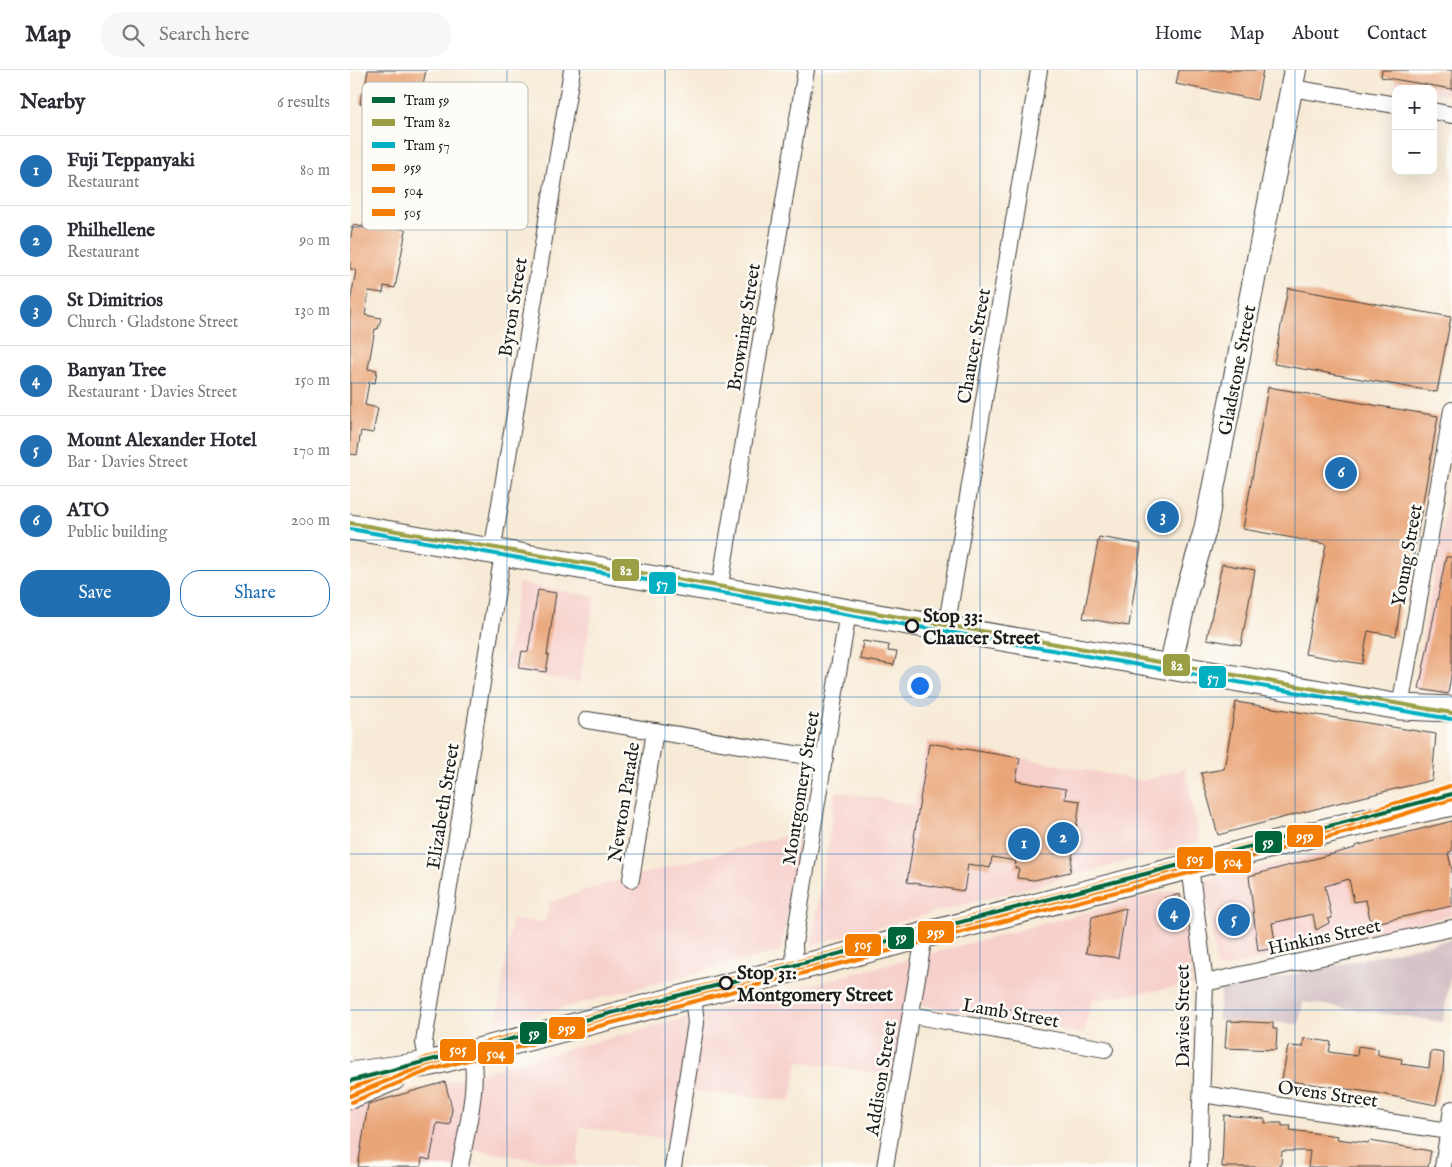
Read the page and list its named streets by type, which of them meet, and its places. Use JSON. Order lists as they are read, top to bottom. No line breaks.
{"streets":{"street":["Byron Street","Browning Street","Chaucer Street","Gladstone Street","Young Street","Montgomery Street","Newton Parade","Elizabeth Street","Hinkins Street","Lamb Street","Davies Street","Addison Street","Ovens Street"]},"crossings":[["Byron Street","Elizabeth Street"],["Montgomery Street","Newton Parade"],["Hinkins Street","Davies Street"],["Lamb Street","Addison Street"],["Davies Street","Ovens Street"]],"places":["Stop 33: Chaucer Street","Stop 31: Montgomery Street"],"lines":["tram line 82","tram line 57","transit line 505","transit line 959","tram line 59","transit line 504"],"legend":["Tram 59","Tram 82","Tram 57","959","504","505"],"page":{"header":"Map","search":"Search here","nav":["Home","Map","About","Contact"],"heading":["Nearby","6 results"],"map_buttons":["+","−"],"list":[{"mark":"1","name":"Fuji Teppanyaki","note":"Restaurant","value":"80 m"},{"mark":"2","name":"Philhellene","note":"Restaurant","value":"90 m"},{"mark":"3","name":"St Dimitrios","note":"Church · Gladstone Street","value":"130 m"},{"mark":"4","name":"Banyan Tree","note":"Restaurant · Davies Street","value":"150 m"},{"mark":"5","name":"Mount Alexander Hotel","note":"Bar · Davies Street","value":"170 m"},{"mark":"6","name":"ATO","note":"Public building","value":"200 m"}],"pins":["6","3","2","1","4","5"],"buttons":["Save","Share"]}}
